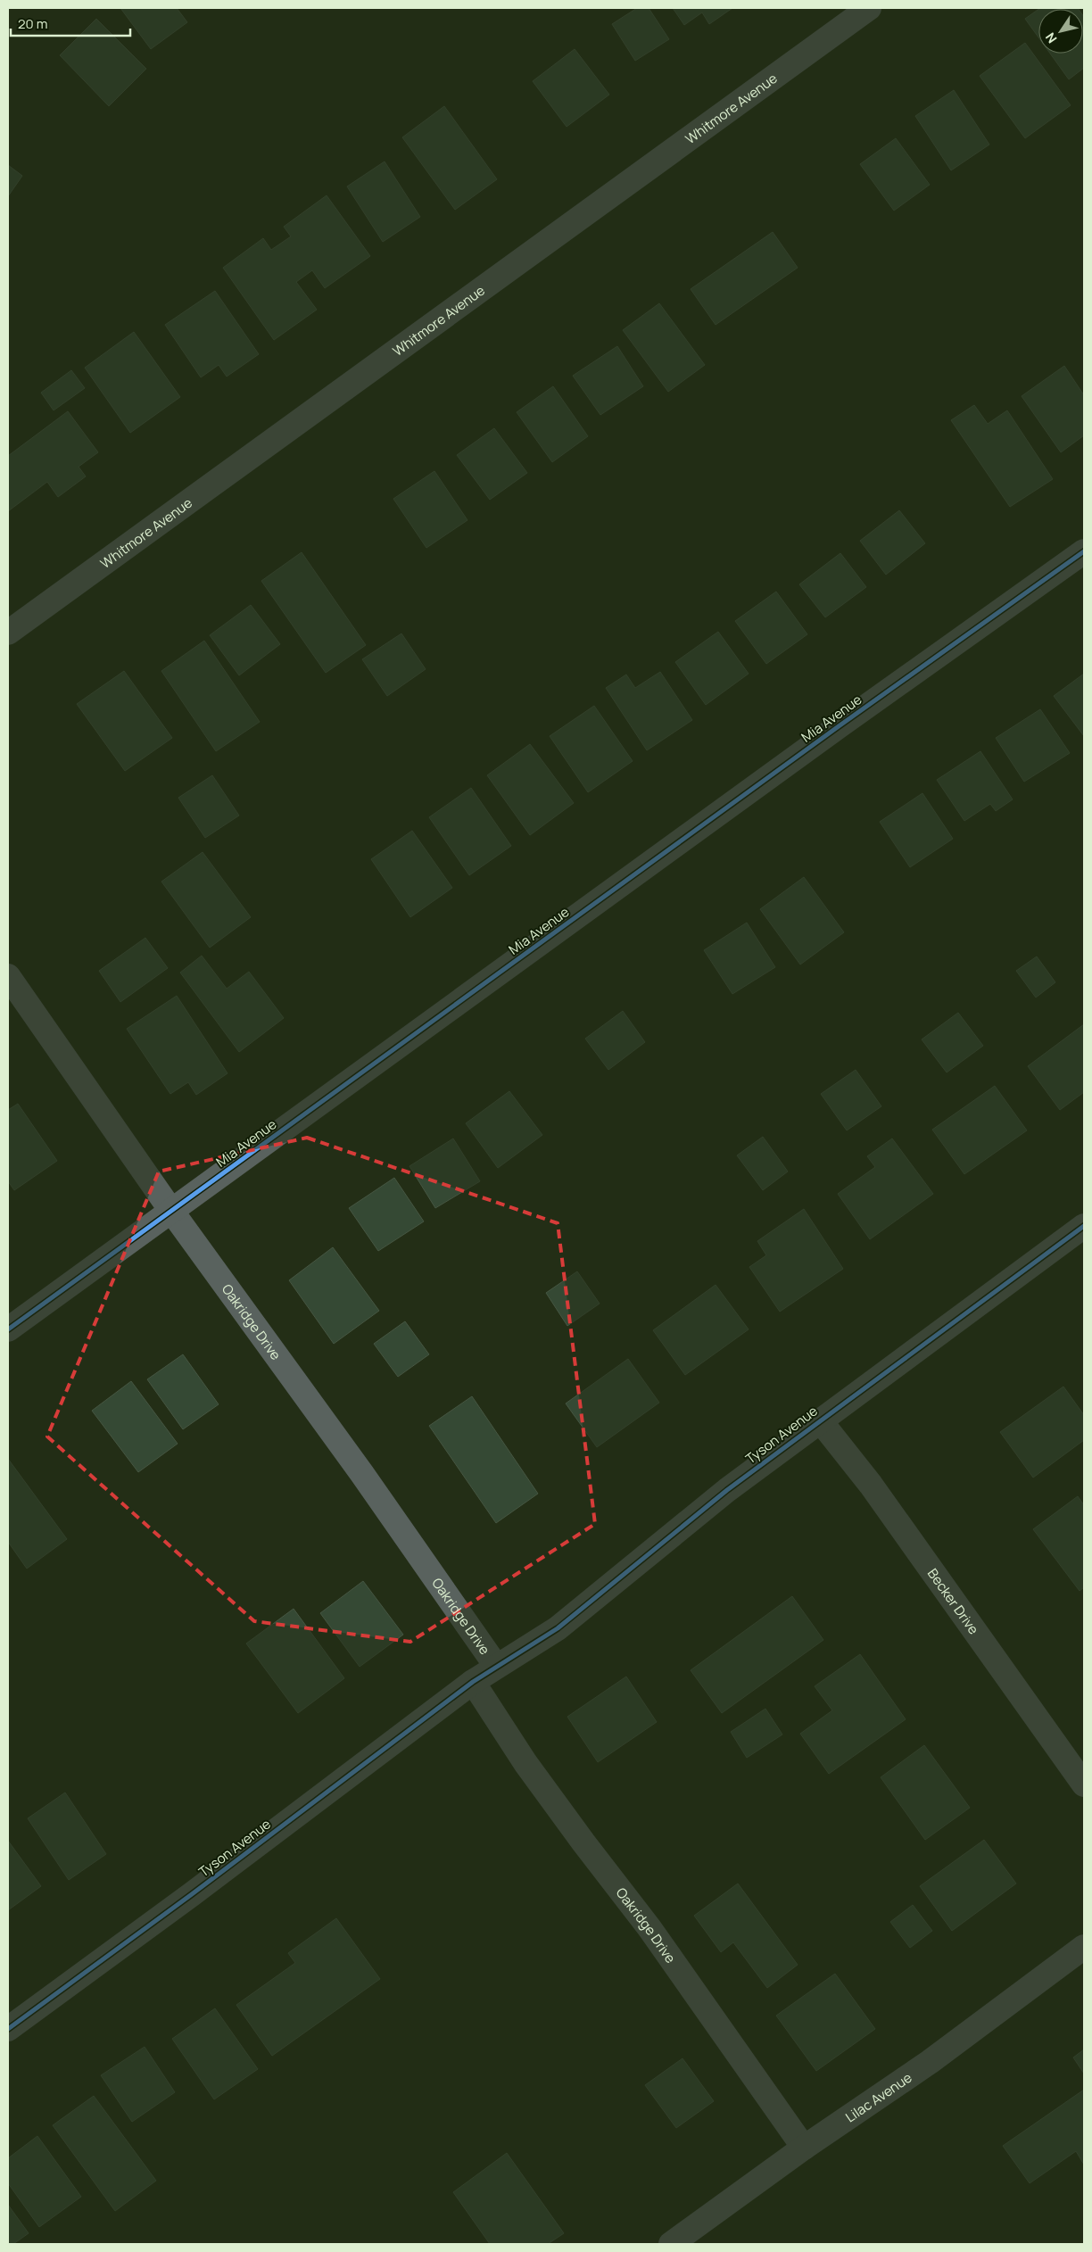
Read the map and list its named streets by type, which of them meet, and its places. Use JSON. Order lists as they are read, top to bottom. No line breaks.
{"streets":{"street":["Whitmore Avenue","Mia Avenue","Oakridge Drive","Tyson Avenue","Becker Drive","Lilac Avenue"]},"crossings":[["Mia Avenue","Oakridge Drive"],["Oakridge Drive","Tyson Avenue"],["Oakridge Drive","Lilac Avenue"],["Tyson Avenue","Becker Drive"]],"scale_bar":"20 m","north":"bottom left"}
